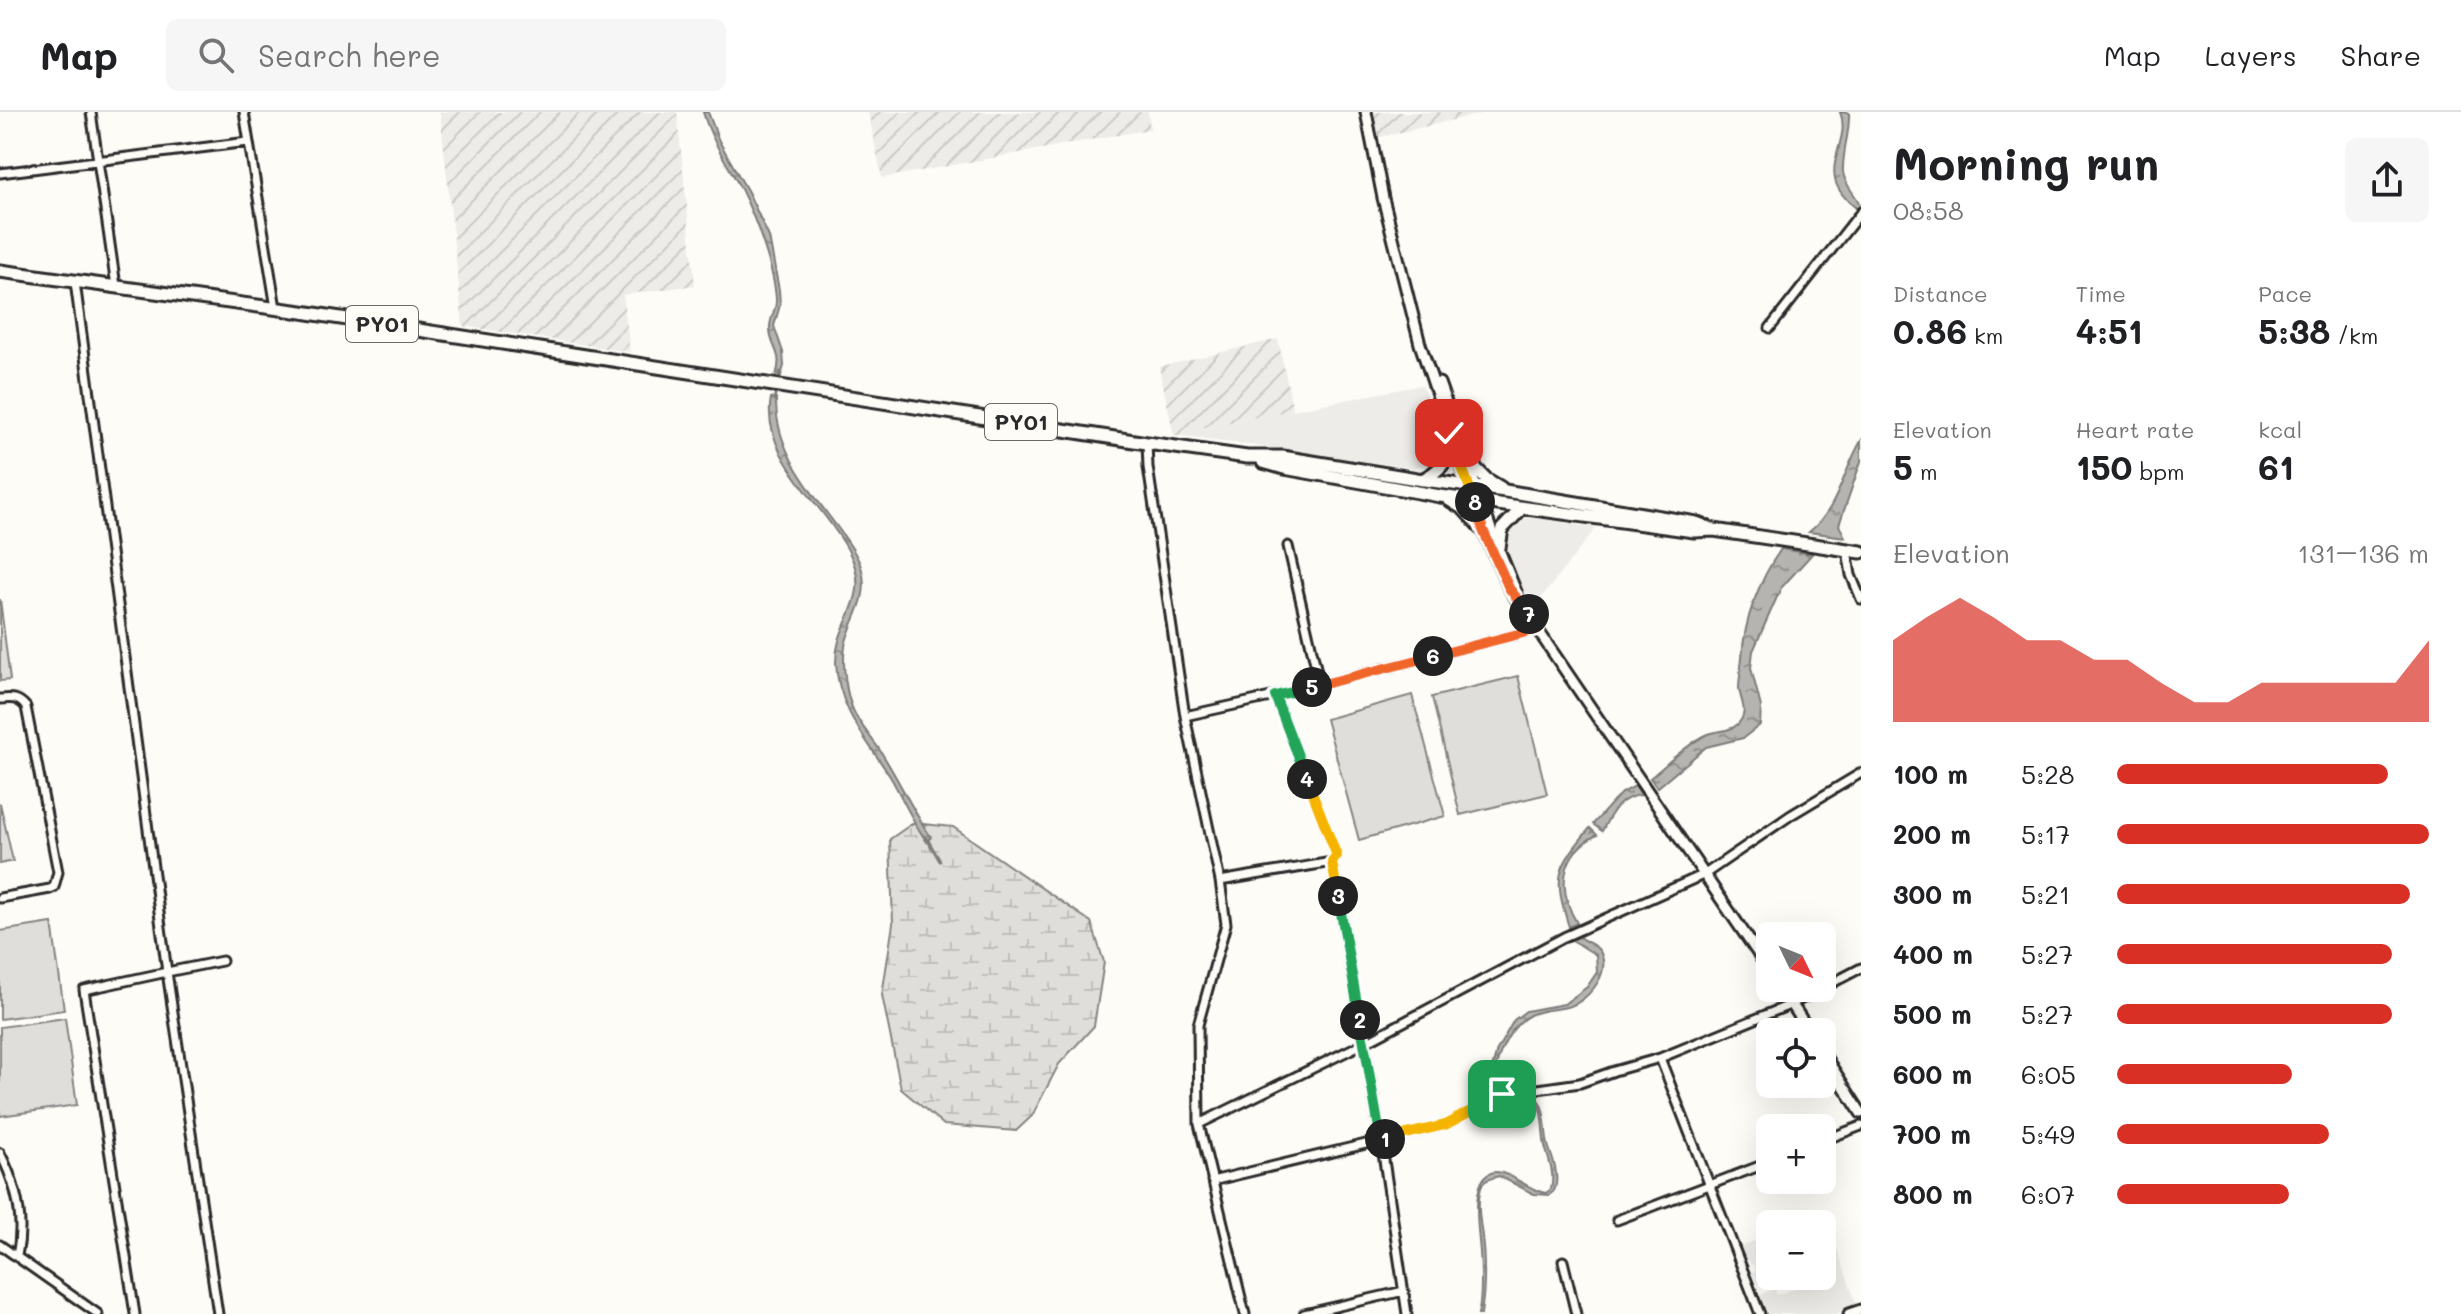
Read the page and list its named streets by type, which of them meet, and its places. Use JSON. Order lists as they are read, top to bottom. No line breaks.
{"streets":{"highway":["PY01"]},"north":"bottom right","page":{"header":"Map","search":"Search here","nav":["Map","Layers","Share"],"heading":["Morning run","08:58"],"stats":[["Distance","0.86 km"],["Time","4:51"],["Pace","5:38 /km"],["Elevation","5 m"],["Heart rate","150 bpm"],["kcal","61"]],"pins":["8","7","6","5","4","3","2","1"],"chart":["Elevation","131–136 m"],"list":[{"name":"100 m","note":"5:28"},{"name":"200 m","note":"5:17"},{"name":"300 m","note":"5:21"},{"name":"400 m","note":"5:27"},{"name":"500 m","note":"5:27"},{"name":"600 m","note":"6:05"},{"name":"700 m","note":"5:49"},{"name":"800 m","note":"6:07"}],"map_buttons":["+","−"]}}
